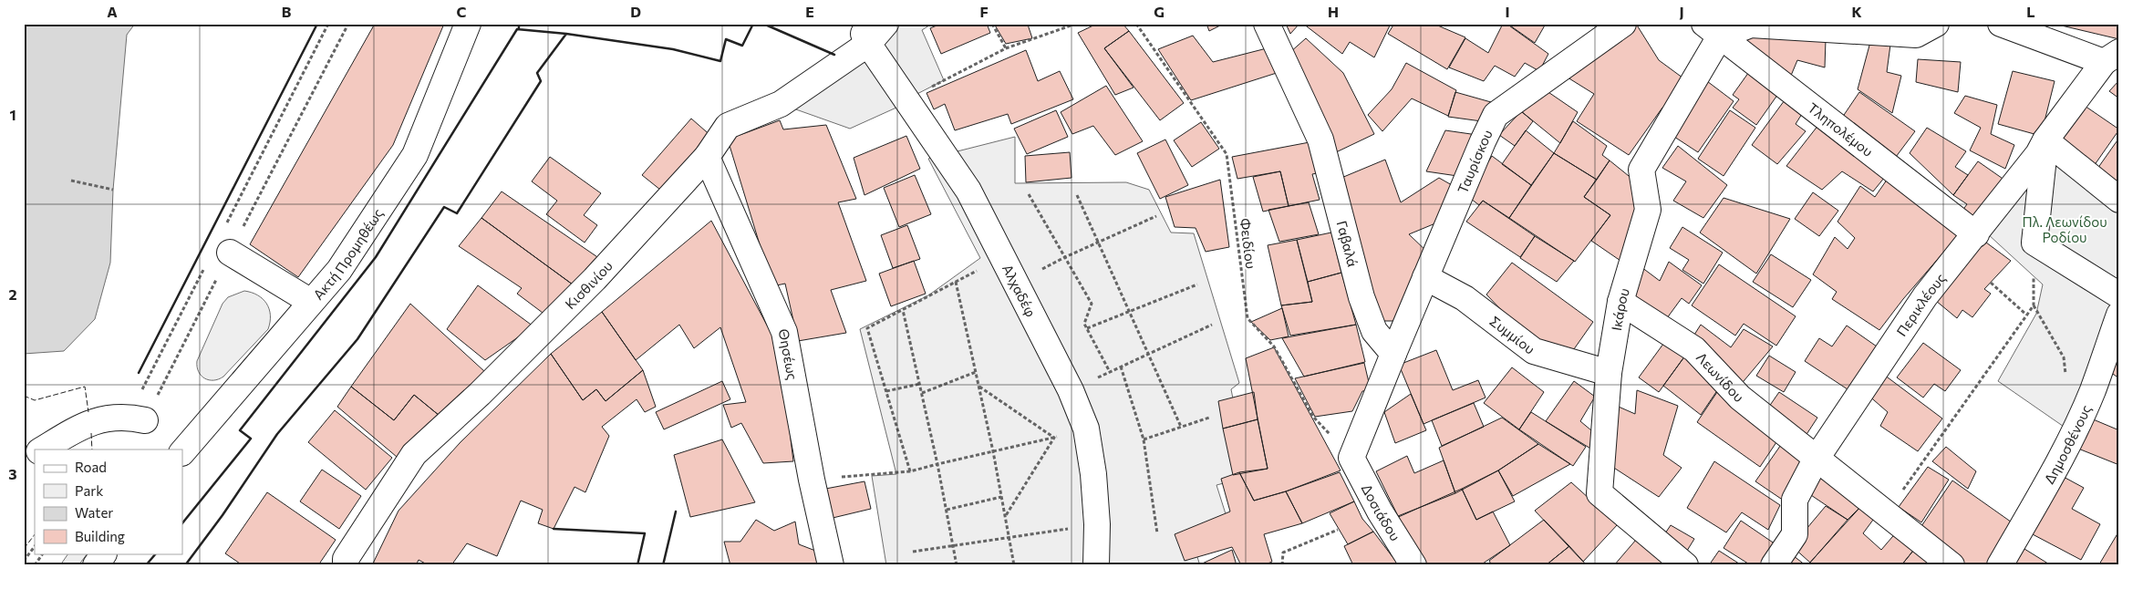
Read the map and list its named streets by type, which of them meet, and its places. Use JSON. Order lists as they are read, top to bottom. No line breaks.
{"streets":{"street":["Τληπολέμου","Ταυρίσκου","Γαβαλά","Ακτή Προμηθέως","Κισθινίου","Αλχαδέφ","Περικλέους","Ικάρου","Συμμίου","Θησέως","Λεωνίδου","Δημοσθένους","Δοσιάδου"],"path":["Φειδίου"]},"crossings":[["Τληπολέμου","Περικλέους"],["Τληπολέμου","Ικάρου"],["Ταυρίσκου","Γαβαλά"],["Ταυρίσκου","Συμμίου"],["Φειδίου","Δοσιάδου"],["Κισθινίου","Αλχαδέφ"],["Κισθινίου","Θησέως"],["Περικλέους","Λεωνίδου"],["Ικάρου","Συμμίου"],["Ικάρου","Λεωνίδου"]],"parks":["Πλ. Λεωνίδου Ροδίου"],"legend":["Road","Park","Water","Building"],"grid":{"columns":["A","B","C","D","E","F","G","H","I","J","K","L"],"rows":["1","2","3"]}}
